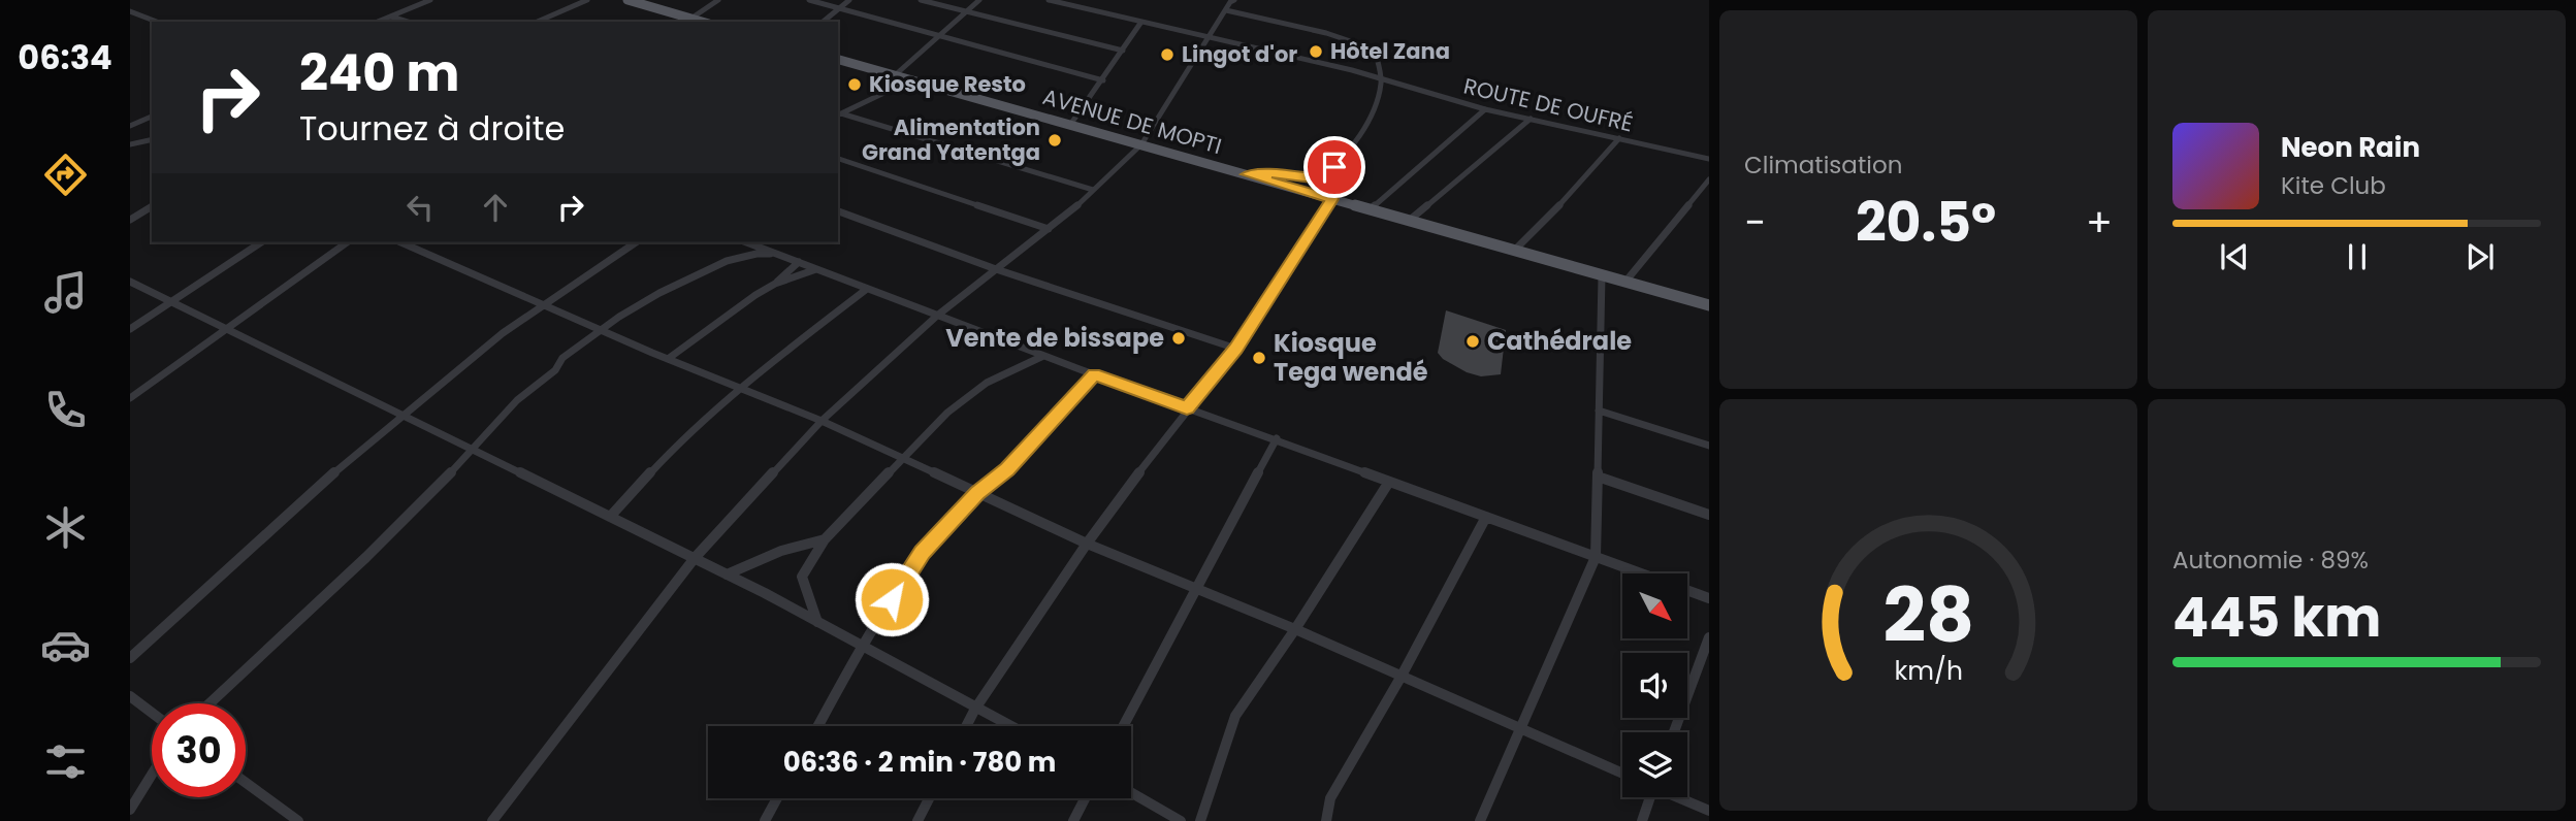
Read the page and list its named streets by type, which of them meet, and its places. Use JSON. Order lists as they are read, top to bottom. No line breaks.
{"streets":{"main road":["AVENUE DE MOPTI"],"street":["ROUTE DE OUFRÉ"]},"places":["Hôtel Zana","Lingot d'or","Kiosque Resto","Alimentation Grand Yatentga","Vente de bissape","Cathédrale","Kiosque Tega wendé"],"north":"bottom right","page":{"tabs":"06:34","tile":["Climatisation",["Autonomie · 89%","445 km"]],"turn":["240 m","Tournez à droite"],"song":["Neon Rain","Kite Club"],"heat":["−","20.5°","+"],"limit":"30","trip":"06:36 · 2 min · 780 m","gauge":["28","km/h"]}}
